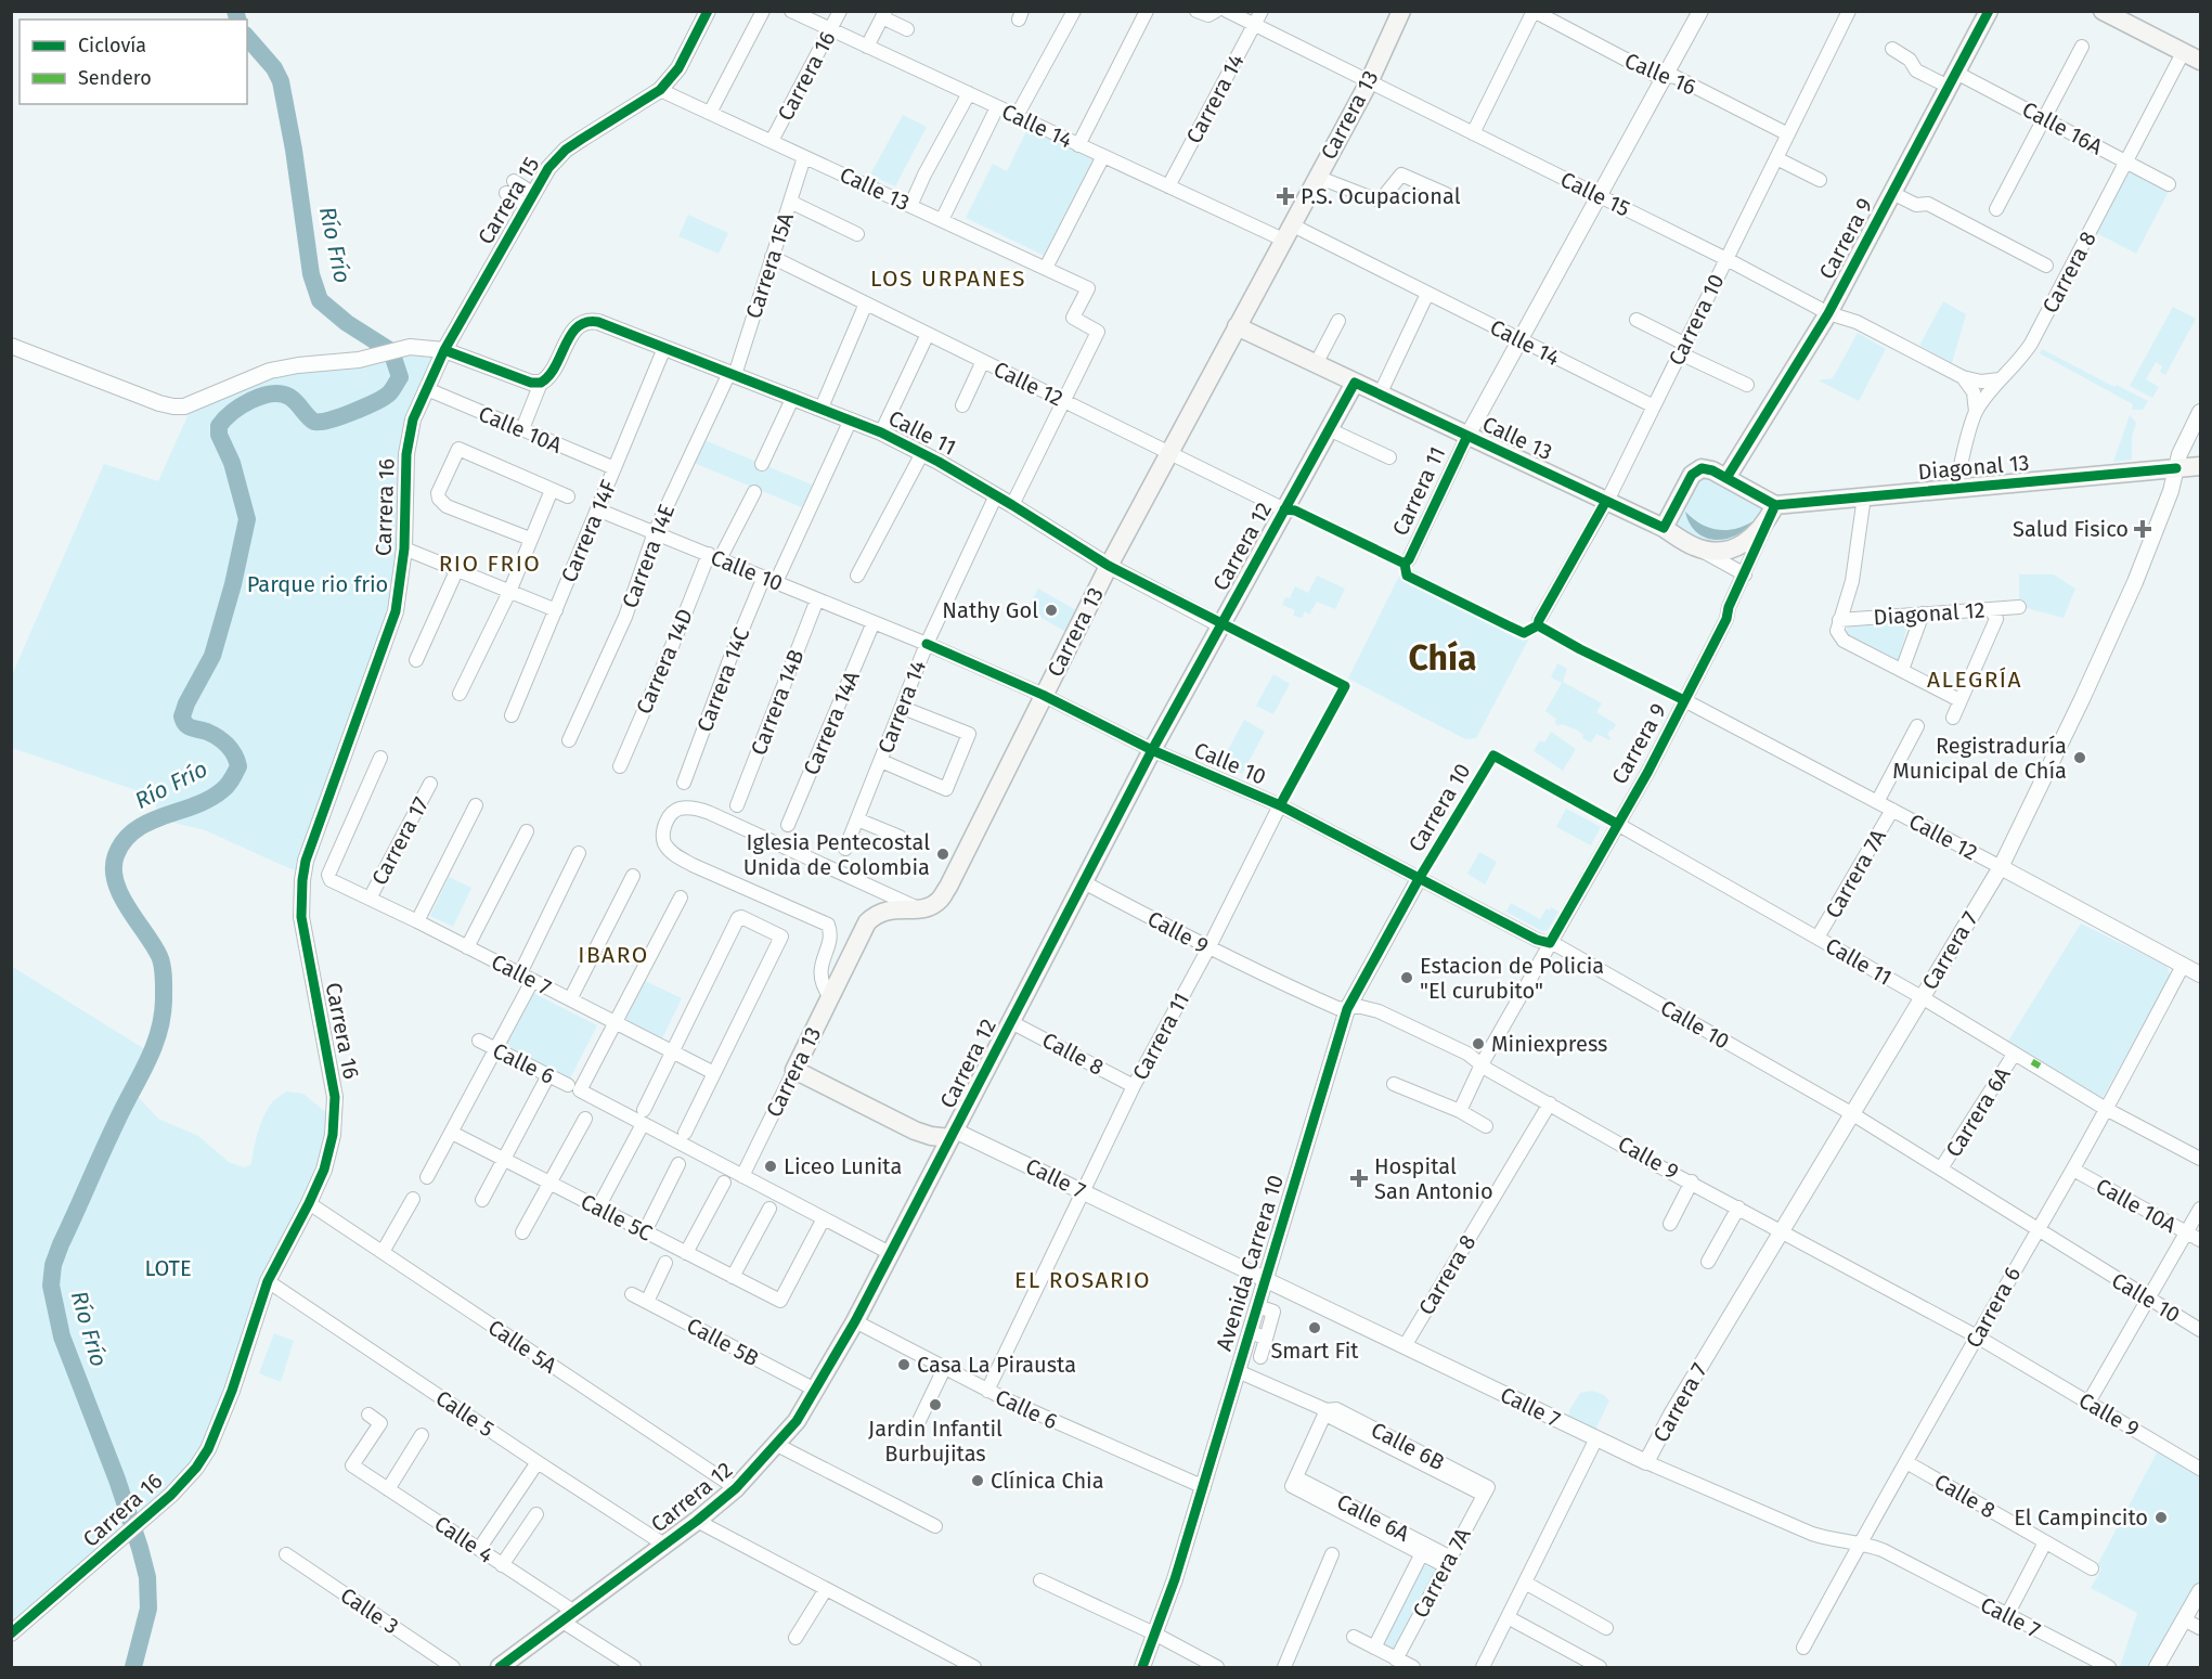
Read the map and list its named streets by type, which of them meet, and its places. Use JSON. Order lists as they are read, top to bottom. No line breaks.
{"streets":{"main road":["Carrera 13","Calle 13","Carrera 9","Diagonal 13","Carrera 12","Calle 7"],"street":["Calle 16","Carrera 16","Carrera 14","Calle 14","Calle 16A","Calle 15","Carrera 15","Carrera 15A","Carrera 8","Carrera 10","Calle 12","Calle 10A","Calle 11","Carrera 11","Carrera 14F","Carrera 14E","Calle 10","Diagonal 12","Carrera 14D","Carrera 14C","Carrera 14B","Carrera 14A","Carrera 17","Carrera 7A","Calle 9","Carrera 7","Calle 8","Calle 6","Carrera 6A","Calle 5C","Avenida Carrera 10","Carrera 6","Calle 5B","Calle 5A","Calle 5","Calle 6B","Calle 6A","Calle 4","Calle 3"]},"crossings":[["Calle 16","Carrera 10"],["Calle 16","Carrera 11"],["Carrera 16","Calle 14"],["Carrera 16","Calle 13"],["Carrera 16","Carrera 15"],["Carrera 16","Calle 10A"],["Carrera 16","Calle 5A"],["Carrera 16","Calle 5"],["Carrera 14","Calle 14"],["Carrera 14","Calle 15"],["Carrera 14","Calle 11"],["Carrera 14","Calle 10"],["Carrera 13","Calle 14"],["Carrera 13","Calle 13"],["Carrera 13","Calle 15"],["Carrera 13","Calle 12"],["Carrera 13","Calle 11"],["Carrera 13","Calle 10"],["Carrera 13","Calle 7"],["Carrera 13","Calle 6"],["Calle 14","Carrera 10"],["Calle 14","Carrera 11"],["Calle 16A","Carrera 9"],["Calle 16A","Carrera 8"],["Calle 13","Carrera 15"],["Calle 13","Carrera 9"],["Calle 13","Carrera 15A"],["Calle 13","Carrera 10"],["Calle 13","Calle 12"],["Calle 13","Diagonal 13"],["Calle 13","Carrera 11"],["Calle 13","Carrera 12"],["Calle 15","Carrera 9"],["Calle 15","Carrera 8"],["Calle 15","Carrera 10"],["Calle 15","Carrera 11"],["Carrera 9","Calle 12"],["Carrera 9","Calle 11"],["Carrera 9","Calle 10"],["Carrera 9","Calle 9"],["Carrera 15A","Calle 12"],["Carrera 15A","Calle 11"],["Carrera 15A","Carrera 14E"],["Carrera 8","Diagonal 13"],["Carrera 8","Calle 9"],["Carrera 8","Calle 7"],["Carrera 10","Calle 10"],["Carrera 10","Avenida Carrera 10"],["Calle 12","Carrera 12"],["Calle 12","Carrera 7A"],["Calle 12","Carrera 7"],["Calle 12","Carrera 6"],["Calle 10A","Carrera 14F"],["Calle 10A","Carrera 6"],["Calle 11","Carrera 14F"],["Calle 11","Carrera 12"],["Calle 11","Carrera 14E"],["Calle 11","Carrera 14C"],["Calle 11","Carrera 7A"],["Calle 11","Carrera 7"],["Calle 11","Carrera 6A"],["Calle 11","Carrera 6"],["Diagonal 13","Carrera 7"],["Carrera 11","Calle 10"],["Carrera 11","Calle 9"],["Carrera 11","Calle 7"],["Carrera 11","Calle 8"],["Carrera 11","Calle 6"],["Carrera 14F","Calle 10"],["Carrera 12","Calle 10"],["Carrera 12","Calle 9"],["Carrera 12","Calle 7"],["Carrera 12","Calle 8"],["Carrera 12","Calle 6"],["Carrera 12","Calle 5B"],["Carrera 12","Calle 5A"],["Carrera 12","Calle 5"],["Carrera 12","Calle 4"],["Carrera 14E","Calle 10"],["Calle 10","Carrera 14D"],["Calle 10","Carrera 14C"],["Calle 10","Carrera 14B"],["Calle 10","Carrera 14A"],["Calle 10","Carrera 7"],["Calle 10","Carrera 6A"],["Calle 10","Avenida Carrera 10"],["Calle 10","Carrera 6"],["Carrera 17","Calle 7"],["Carrera 7A","Calle 6B"],["Carrera 7A","Calle 6A"],["Calle 9","Carrera 7"],["Calle 9","Avenida Carrera 10"],["Calle 9","Carrera 6"],["Carrera 7","Calle 7"],["Calle 7","Avenida Carrera 10"],["Calle 7","Carrera 6"],["Calle 8","Carrera 6"],["Calle 6","Calle 5C"],["Calle 6","Avenida Carrera 10"],["Avenida Carrera 10","Calle 6B"]],"districts":["LOS URPANES","RIO FRIO","Chía","ALEGRÍA","IBARO","EL ROSARIO"],"water":["Río Frío"],"parks":["Parque rio frio","LOTE"],"places":{"health":["P.S. Ocupacional","Salud Fisico","Hospital San Antonio"],"other":["Nathy Gol","Registraduría Municipal de Chía","Iglesia Pentecostal Unida de Colombia","Estacion de Policia \"El curubito\"","Miniexpress","Liceo Lunita","Smart Fit","Casa La Pirausta","Jardin Infantil Burbujitas","Clínica Chia","El Campincito"]},"legend":["Ciclovía","Sendero"]}
